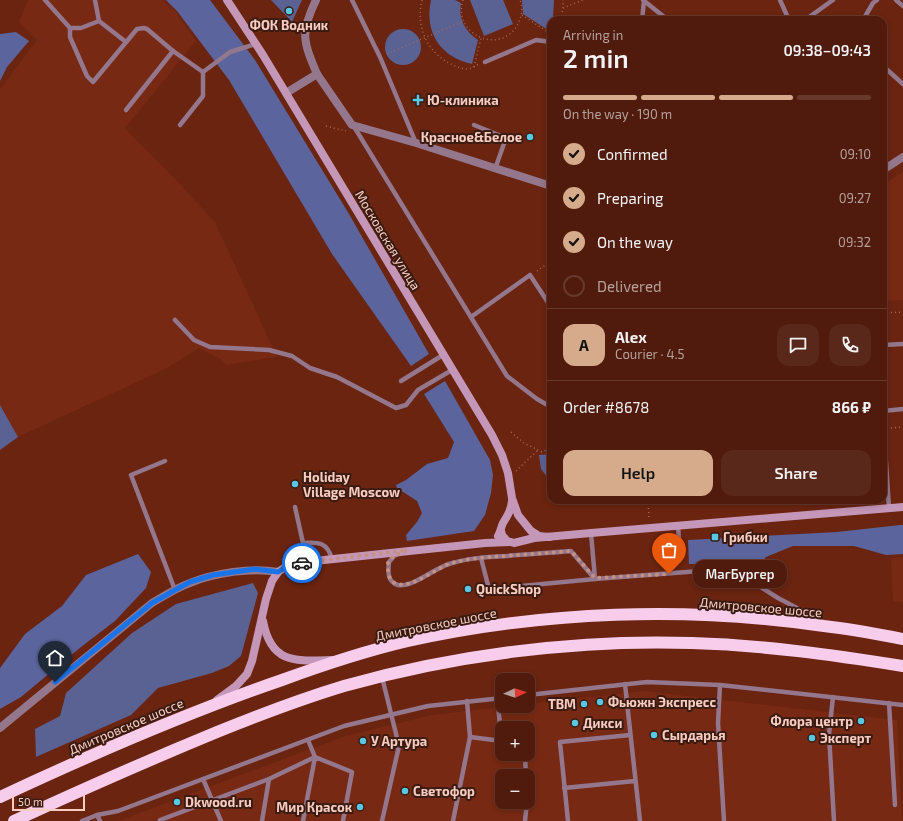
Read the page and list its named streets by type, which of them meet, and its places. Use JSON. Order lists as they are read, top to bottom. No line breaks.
{"streets":{"highway":["Дмитровское шоссе"],"main road":["Московская улица"]},"places":{"other":["ФОК Водник","Красное&Белое","Holiday Village Moscow","МагБургер","QuickShop","Фьюжн Экспресс","ТВМ","Флора центр","Дикси","Сырдарья","Эксперт","У Артура","Светофор","Dkwood.ru","Мир Красок"],"health":["Ю-клиника"],"transit":["Грибки"]},"scale_bar":"50 m","north":"right","page":{"heading":["2 min","Arriving in","09:38–09:43"],"panel":["Alex","Courier · 4.5","Order #8678","866 ₽"],"bar":"On the way · 190 m","list":[["Confirmed","09:10"],["Preparing","09:27"],["On the way","09:32"],"Delivered"],"round":"A","buttons":["Help","Share"],"bubble":"МагБургер","map_buttons":["+","−"],"scale":"50 m"}}
